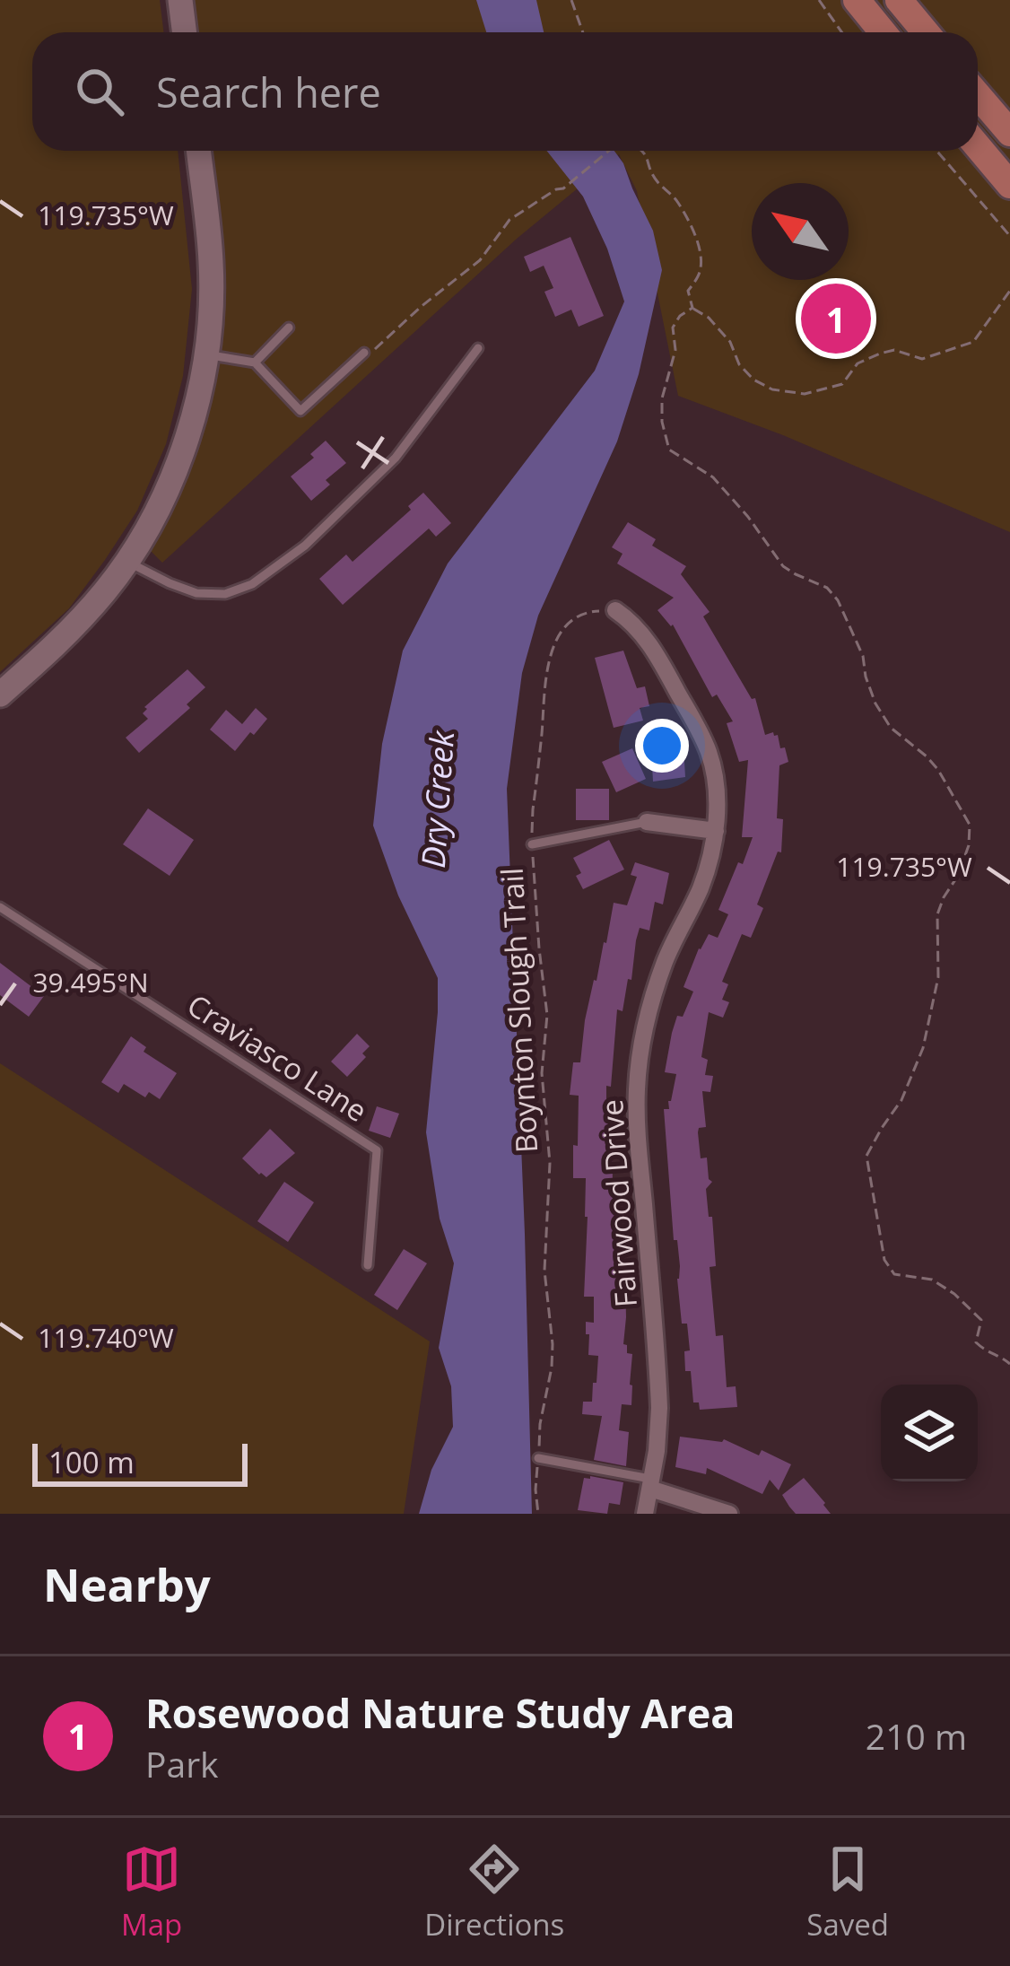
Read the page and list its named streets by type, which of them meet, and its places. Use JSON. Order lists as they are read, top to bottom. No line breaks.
{"streets":{"street":["Fairwood Drive"],"lane":["Craviasco Lane"],"path":["Boynton Slough Trail"]},"crossings":[["Boynton Slough Trail","Fairwood Drive"]],"water":["Dry Creek"],"scale_bar":"100 m","north":"top left","page":{"search":"Search here","pins":"1","scale":"100 m","heading":"Nearby","list":[{"mark":"1","name":"Rosewood Nature Study Area","note":"Park","value":"210 m"}],"nav":["Map","Directions","Saved"]},"coordinates":["119.735°W","39.495°N","119.740°W"]}
